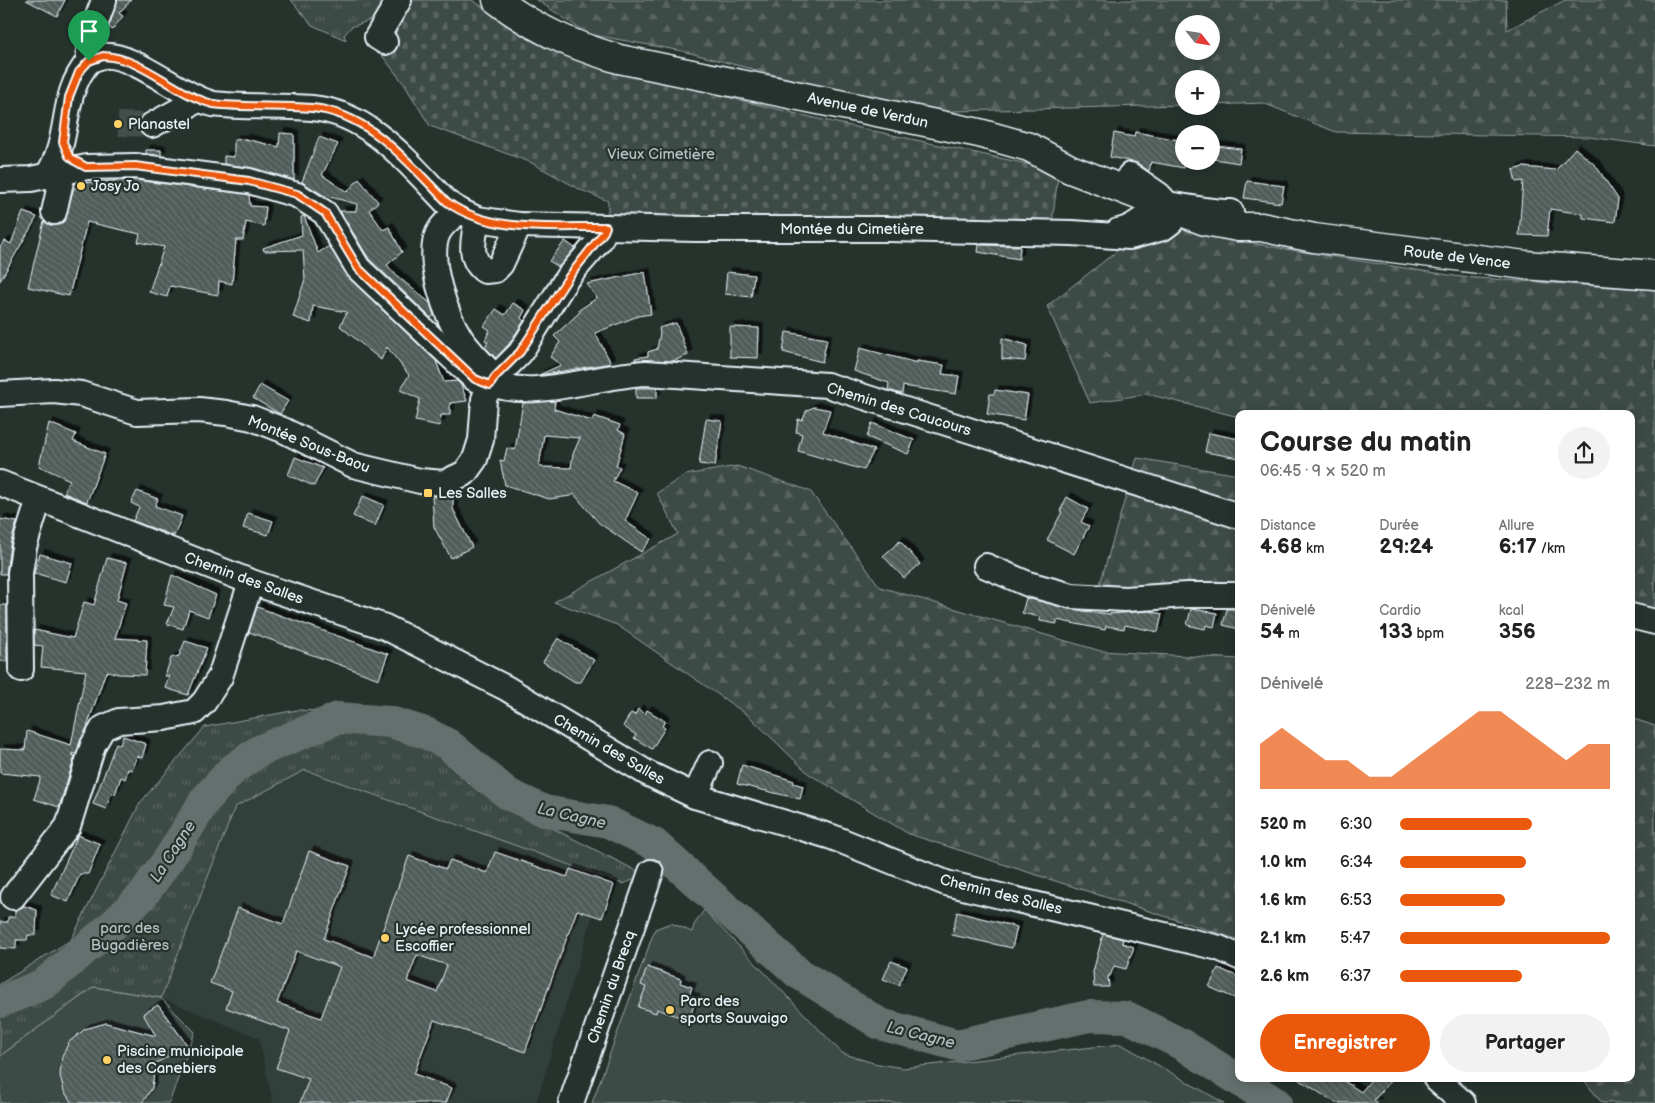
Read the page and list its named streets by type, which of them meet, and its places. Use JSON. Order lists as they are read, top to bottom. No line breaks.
{"streets":{"main road":["Avenue de Verdun","Route de Vence"],"street":["Montée du Cimetière","Chemin des Caucours","Montée Sous-Baou","Chemin des Salles","Chemin du Brecq"]},"crossings":[["Avenue de Verdun","Montée du Cimetière"],["Avenue de Verdun","Route de Vence"],["Montée du Cimetière","Route de Vence"],["Chemin des Caucours","Montée Sous-Baou"]],"water":["La Cagne"],"parks":["Vieux Cimetière","parc des Bugadières"],"places":{"other":["Planastel","Josy Jo","Lycée professionnel Escoffier","Parc des sports Sauvaigo","Piscine municipale des Canebiers"],"transit":["Les Salles"]},"north":"bottom right","page":{"map_buttons":["+","−"],"heading":["Course du matin","06:45 · 9 × 520 m"],"stats":[["Distance","4.68 km"],["Durée","29:24"],["Allure","6:17 /km"],["Dénivelé","54 m"],["Cardio","133 bpm"],["kcal","356"]],"chart":["Dénivelé","228–232 m"],"list":[{"name":"520 m","note":"6:30"},{"name":"1.0 km","note":"6:34"},{"name":"1.6 km","note":"6:53"},{"name":"2.1 km","note":"5:47"},{"name":"2.6 km","note":"6:37"}],"buttons":["Enregistrer","Partager"]}}
